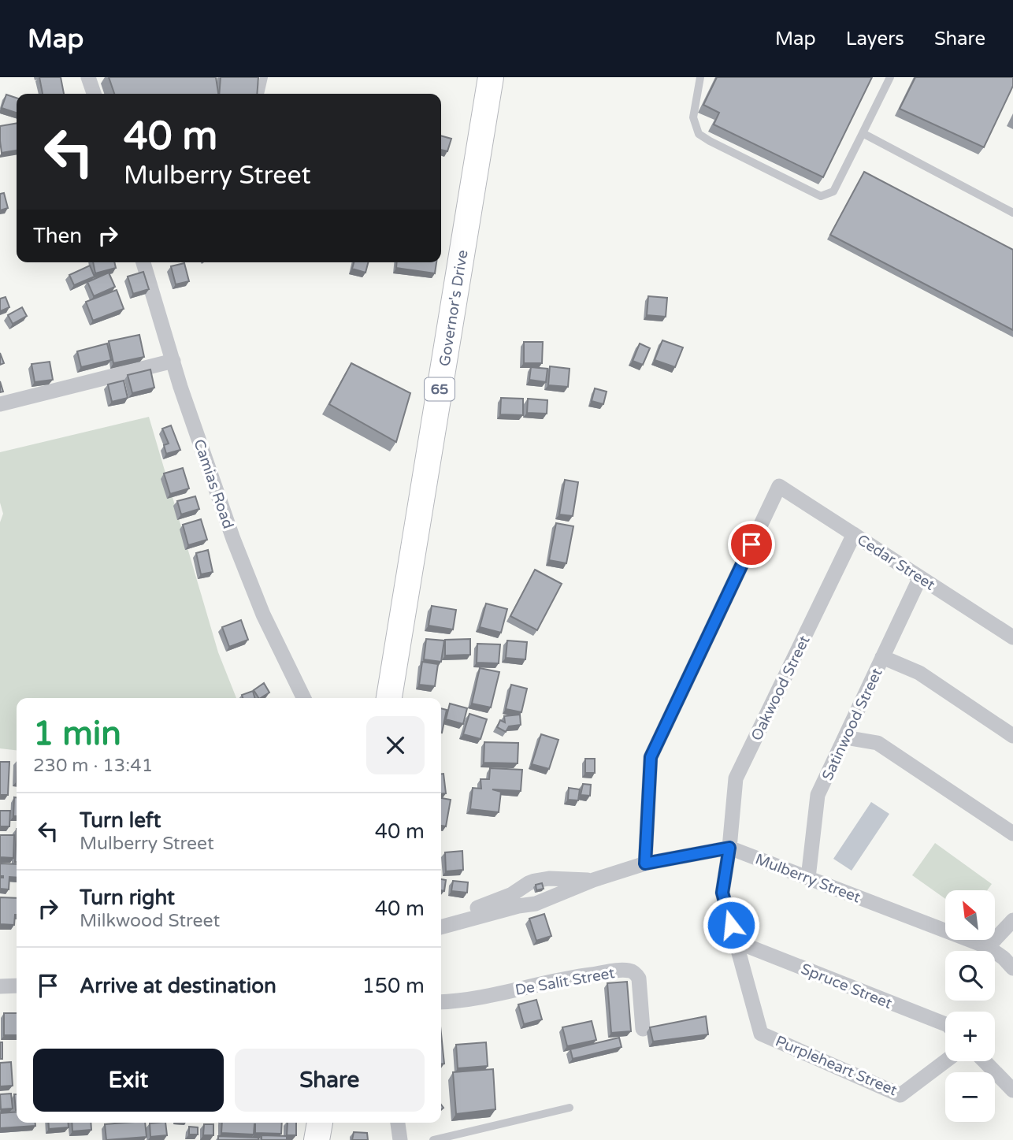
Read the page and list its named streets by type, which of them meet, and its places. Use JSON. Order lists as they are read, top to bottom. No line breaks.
{"streets":{"highway":["Governor's Drive","65"],"street":["Camias Road","Cedar Street","Oakwood Street","Satinwood Street","Mulberry Street","De Salit Street","Spruce Street","Purpleheart Street"]},"crossings":[["Cedar Street","Oakwood Street"],["Cedar Street","Satinwood Street"],["Oakwood Street","Mulberry Street"],["Oakwood Street","Purpleheart Street"],["Satinwood Street","Mulberry Street"],["Mulberry Street","Purpleheart Street"],["Spruce Street","Purpleheart Street"]],"north":"top left","page":{"header":"Map","nav":["Map","Layers","Share"],"turn":["40 m","Mulberry Street"],"then":"Then","heading":["1 min","230 m · 13:41"],"list":[{"name":"Turn left","note":"Mulberry Street","value":"40 m"},{"name":"Turn right","note":"Milkwood Street","value":"40 m"},{"name":"Arrive at destination","value":"150 m"}],"map_buttons":["+","−"],"buttons":["Exit","Share"]}}
